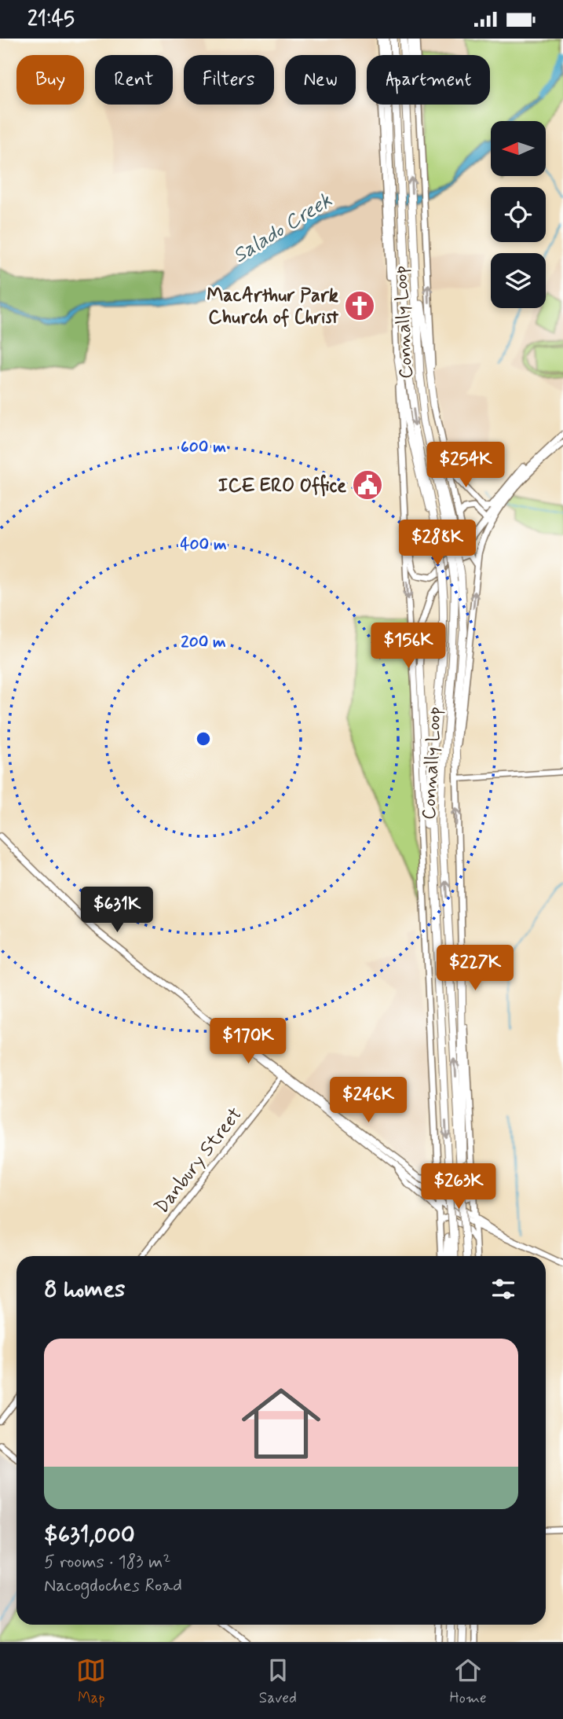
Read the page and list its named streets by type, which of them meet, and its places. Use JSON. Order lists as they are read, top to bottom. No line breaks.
{"streets":{"highway":["Connally Loop"],"street":["Danbury Street"]},"water":["Salado Creek"],"places":{"church":["MacArthur Park Church of Christ"],"public building":["ICE ERO Office"]},"north":"left","page":{"status":"21:45","chip":["Buy","Rent","Filters","New","Apartment"],"price":["$254K","$288K","$156K","$631K","$227K","$170K","$246K","$263K"],"heading":"8 homes","list":[{"name":"$631,000","note":"5 rooms · 183 m² · Nacogdoches Road"}],"tabs":["Map","Saved","Home"]},"rings":["600 m","400 m","200 m"]}
